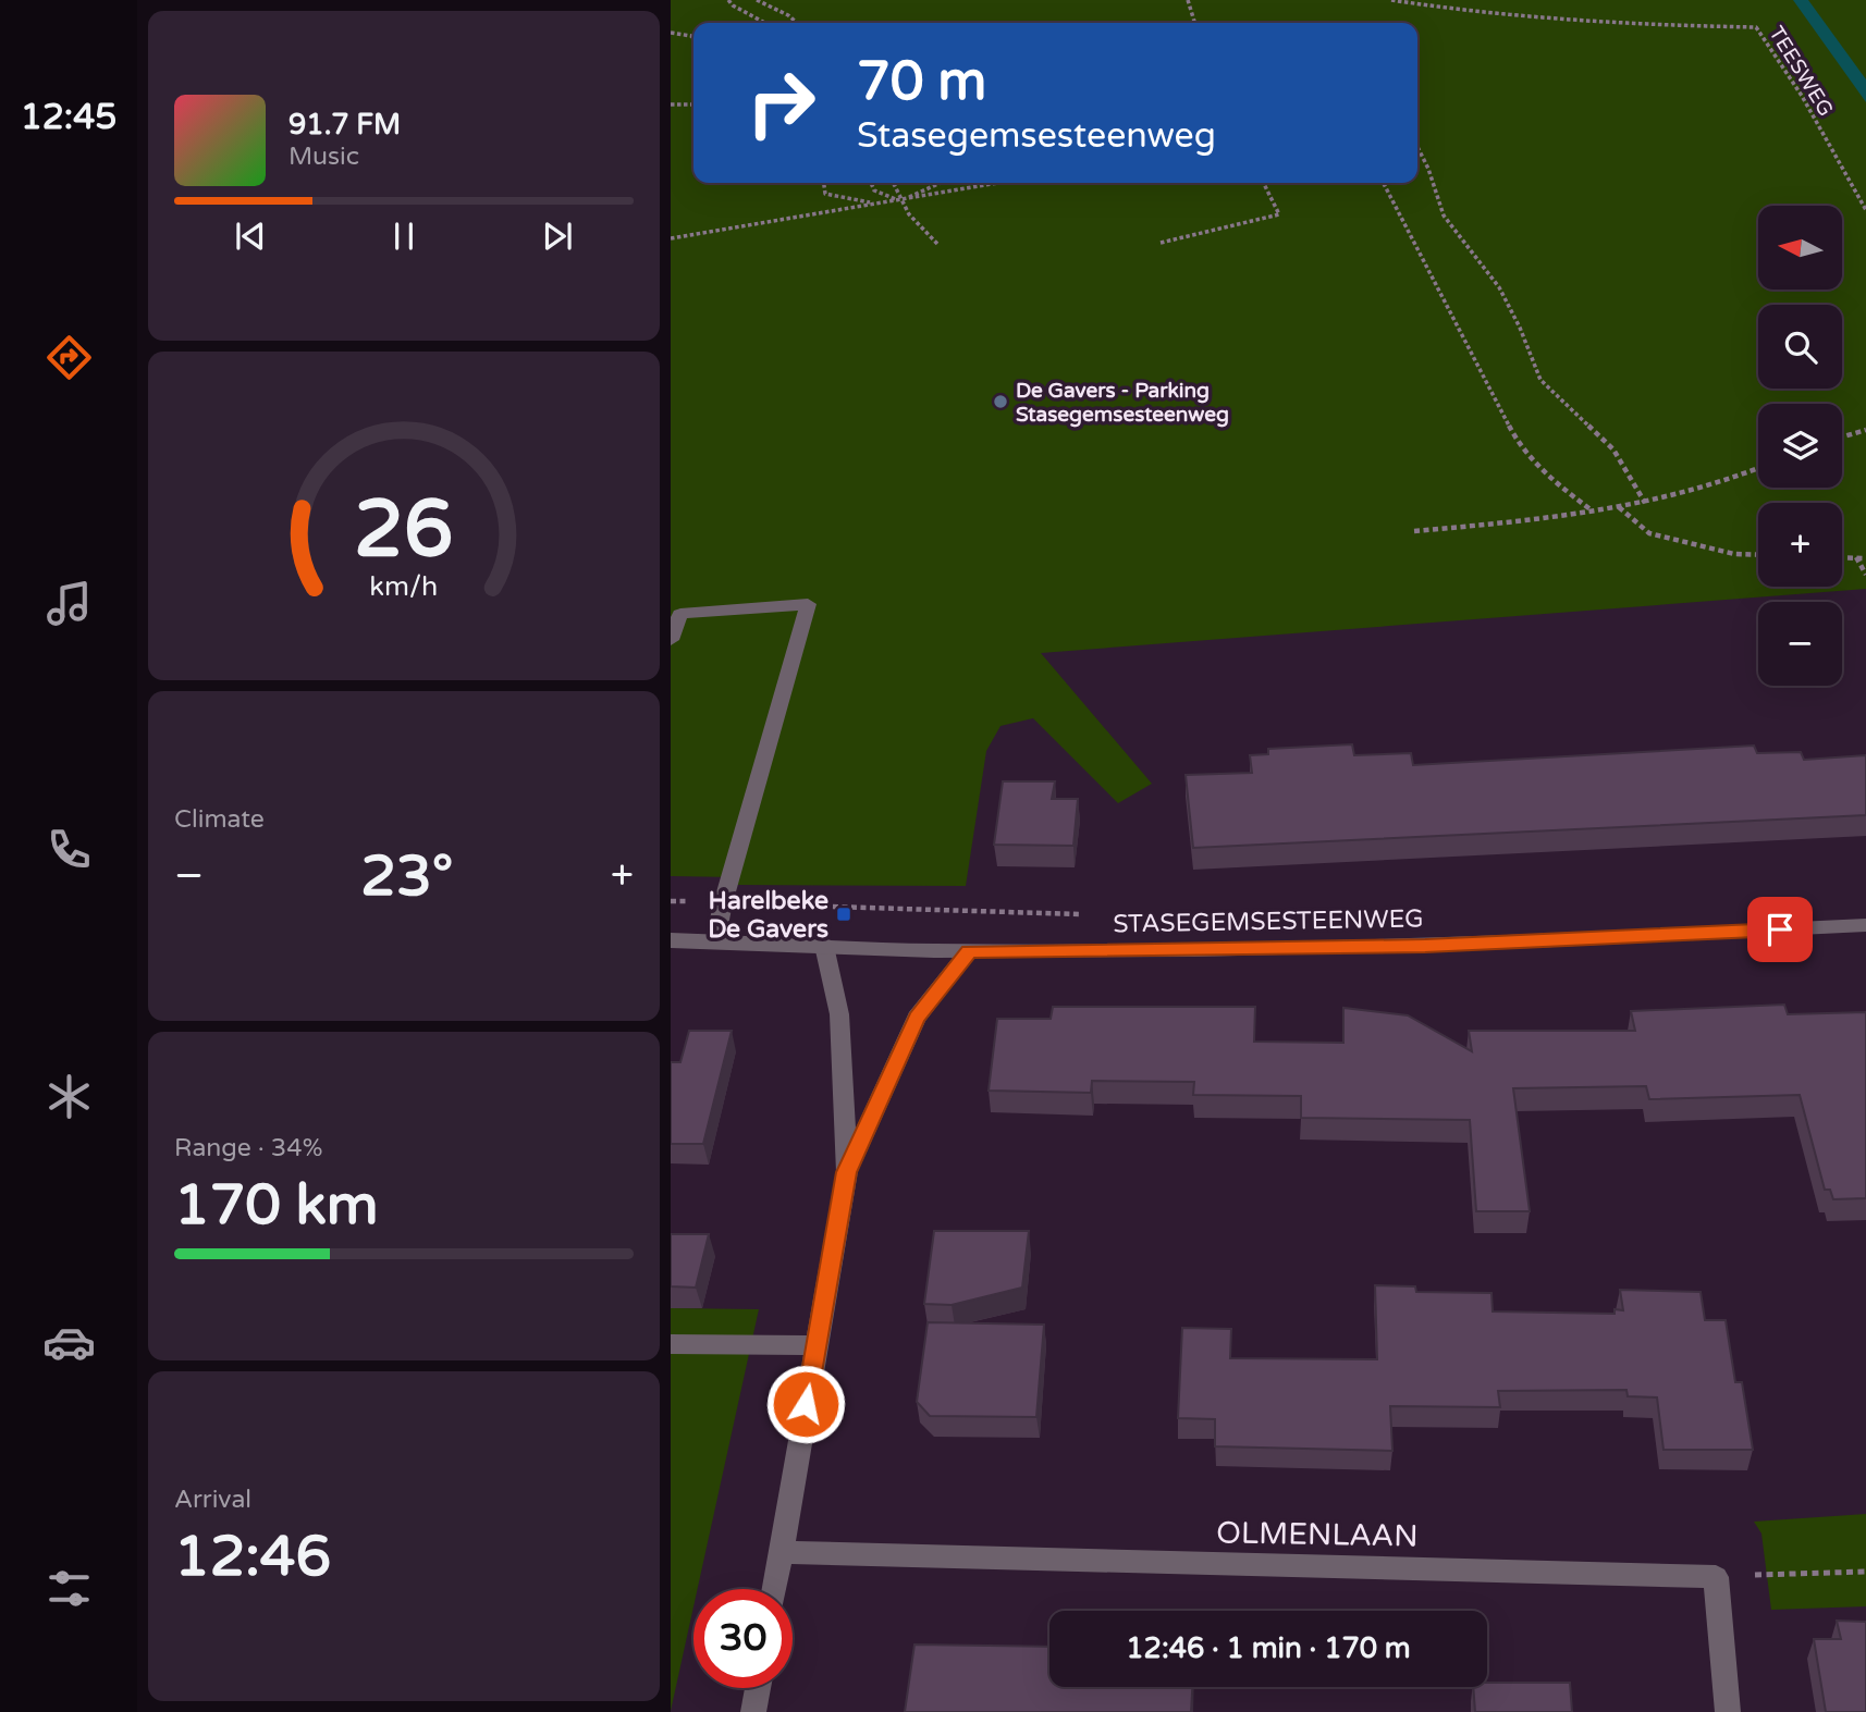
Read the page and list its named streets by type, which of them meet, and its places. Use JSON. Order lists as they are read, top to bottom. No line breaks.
{"streets":{"street":["STASEGEMSESTEENWEG","OLMENLAAN"],"path":["TEESWEG"]},"places":{"other":["De Gavers - Parking Stasegemsesteenweg"],"transit":["Harelbeke De Gavers"]},"north":"left","page":{"tabs":"12:45","turn":["70 m","Stasegemsesteenweg"],"song":["91.7 FM","Music"],"map_buttons":["+","−"],"tile":["Climate",["Range · 34%","170 km"],["Arrival","12:46"]],"heat":["−","23°","+"],"limit":"30","trip":"12:46 · 1 min · 170 m","gauge":["26","km/h"]}}
